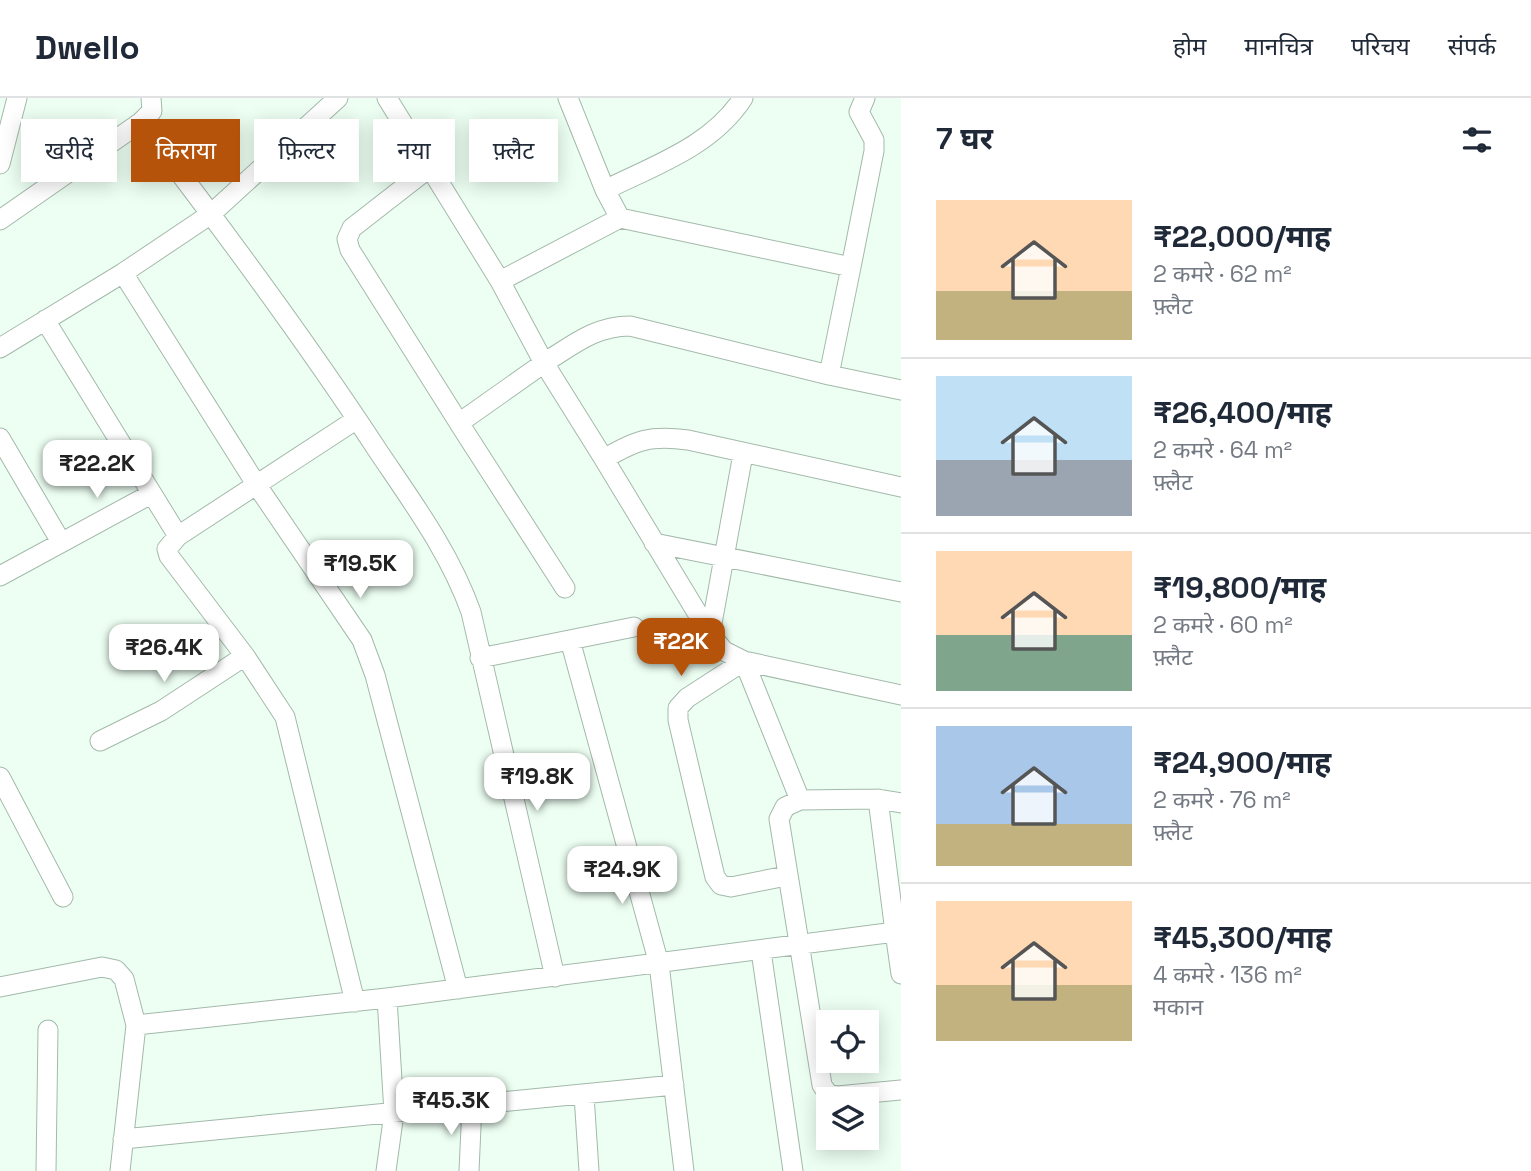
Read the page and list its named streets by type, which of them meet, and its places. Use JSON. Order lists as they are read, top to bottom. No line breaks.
{"page":{"header":"Dwello","nav":["होम","मानचित्र","परिचय","संपर्क"],"heading":"7 घर","chip":["खरीदें","किराया","फ़िल्टर","नया","फ़्लैट"],"list":[{"name":"₹22,000/माह","note":"2 कमरे · 62 m² · फ़्लैट"},{"name":"₹26,400/माह","note":"2 कमरे · 64 m² · फ़्लैट"},{"name":"₹19,800/माह","note":"2 कमरे · 60 m² · फ़्लैट"},{"name":"₹24,900/माह","note":"2 कमरे · 76 m² · फ़्लैट"},{"name":"₹45,300/माह","note":"4 कमरे · 136 m² · मकान"}],"price":["₹22.2K","₹19.5K","₹22K","₹26.4K","₹19.8K","₹24.9K","₹45.3K"]}}
